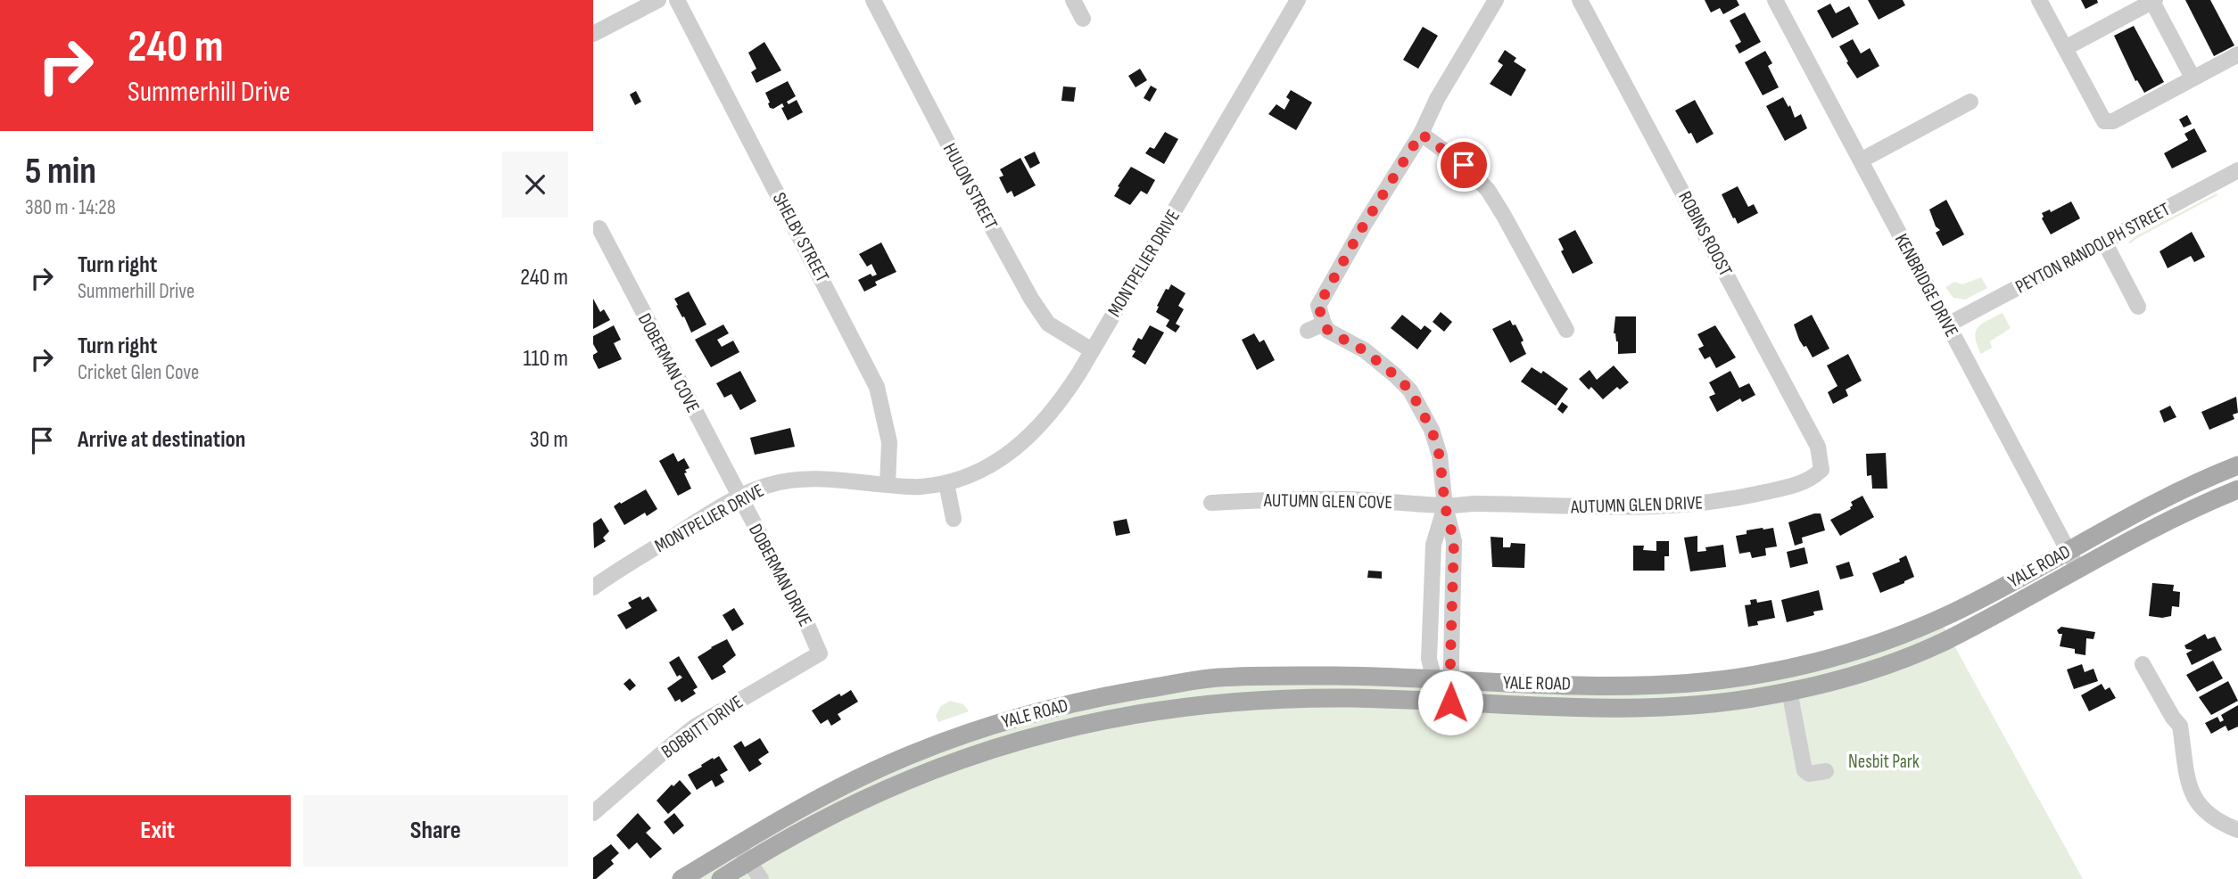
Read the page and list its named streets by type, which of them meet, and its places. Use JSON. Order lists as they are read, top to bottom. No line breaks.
{"streets":{"main road":["YALE ROAD"],"street":["HULON STREET","ROBINS ROOST","SHELBY STREET","PEYTON RANDOLPH STREET","MONTPELIER DRIVE","KENBRIDGE DRIVE","DOBERMAN COVE","AUTUMN GLEN COVE","AUTUMN GLEN DRIVE","DOBERMAN DRIVE","BOBBITT DRIVE"]},"crossings":[["HULON STREET","MONTPELIER DRIVE"],["ROBINS ROOST","AUTUMN GLEN DRIVE"],["SHELBY STREET","MONTPELIER DRIVE"],["PEYTON RANDOLPH STREET","KENBRIDGE DRIVE"],["MONTPELIER DRIVE","DOBERMAN COVE"],["MONTPELIER DRIVE","DOBERMAN DRIVE"],["KENBRIDGE DRIVE","YALE ROAD"],["DOBERMAN COVE","DOBERMAN DRIVE"],["AUTUMN GLEN COVE","AUTUMN GLEN DRIVE"],["DOBERMAN DRIVE","BOBBITT DRIVE"]],"parks":["Nesbit Park"],"page":{"turn":["240 m","Summerhill Drive"],"heading":["5 min","380 m · 14:28"],"list":[{"name":"Turn right","note":"Summerhill Drive","value":"240 m"},{"name":"Turn right","note":"Cricket Glen Cove","value":"110 m"},{"name":"Arrive at destination","value":"30 m"}],"buttons":["Exit","Share"]}}
